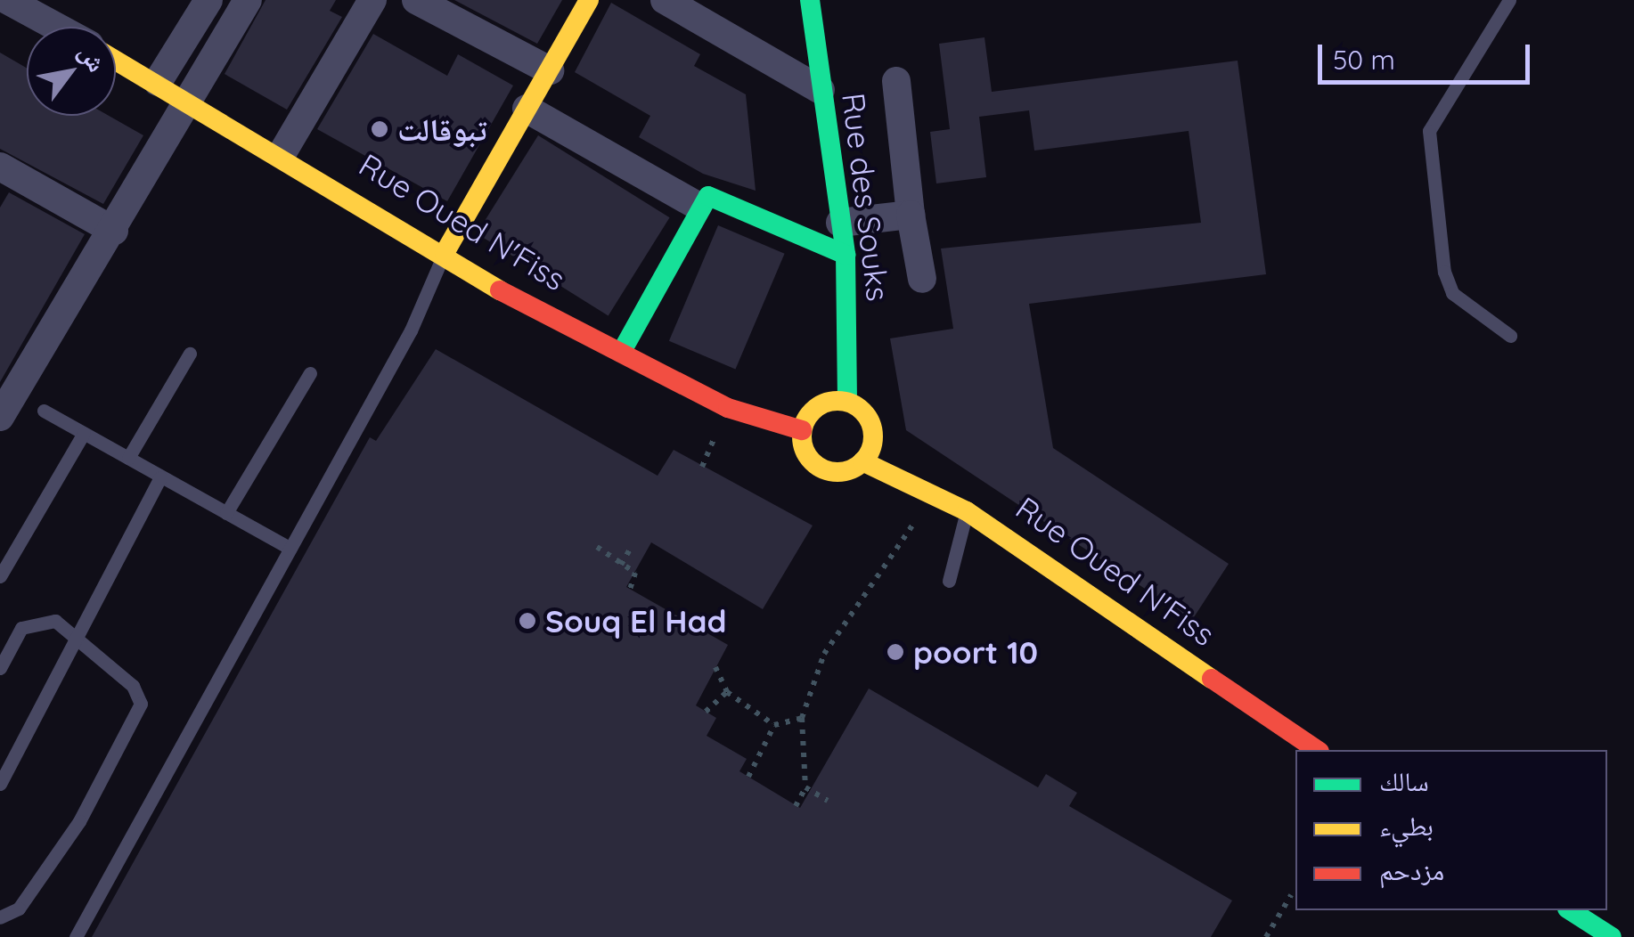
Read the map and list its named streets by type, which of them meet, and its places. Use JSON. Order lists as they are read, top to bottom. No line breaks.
{"streets":{"street":["Rue des Souks","Rue Oued N'Fiss"]},"crossings":[["Rue des Souks","Rue Oued N'Fiss"]],"places":["تبوقالت","Souq El Had","poort 10"],"legend":["سالك","بطيء","مزدحم"],"scale_bar":"50 m","north":"top right"}
